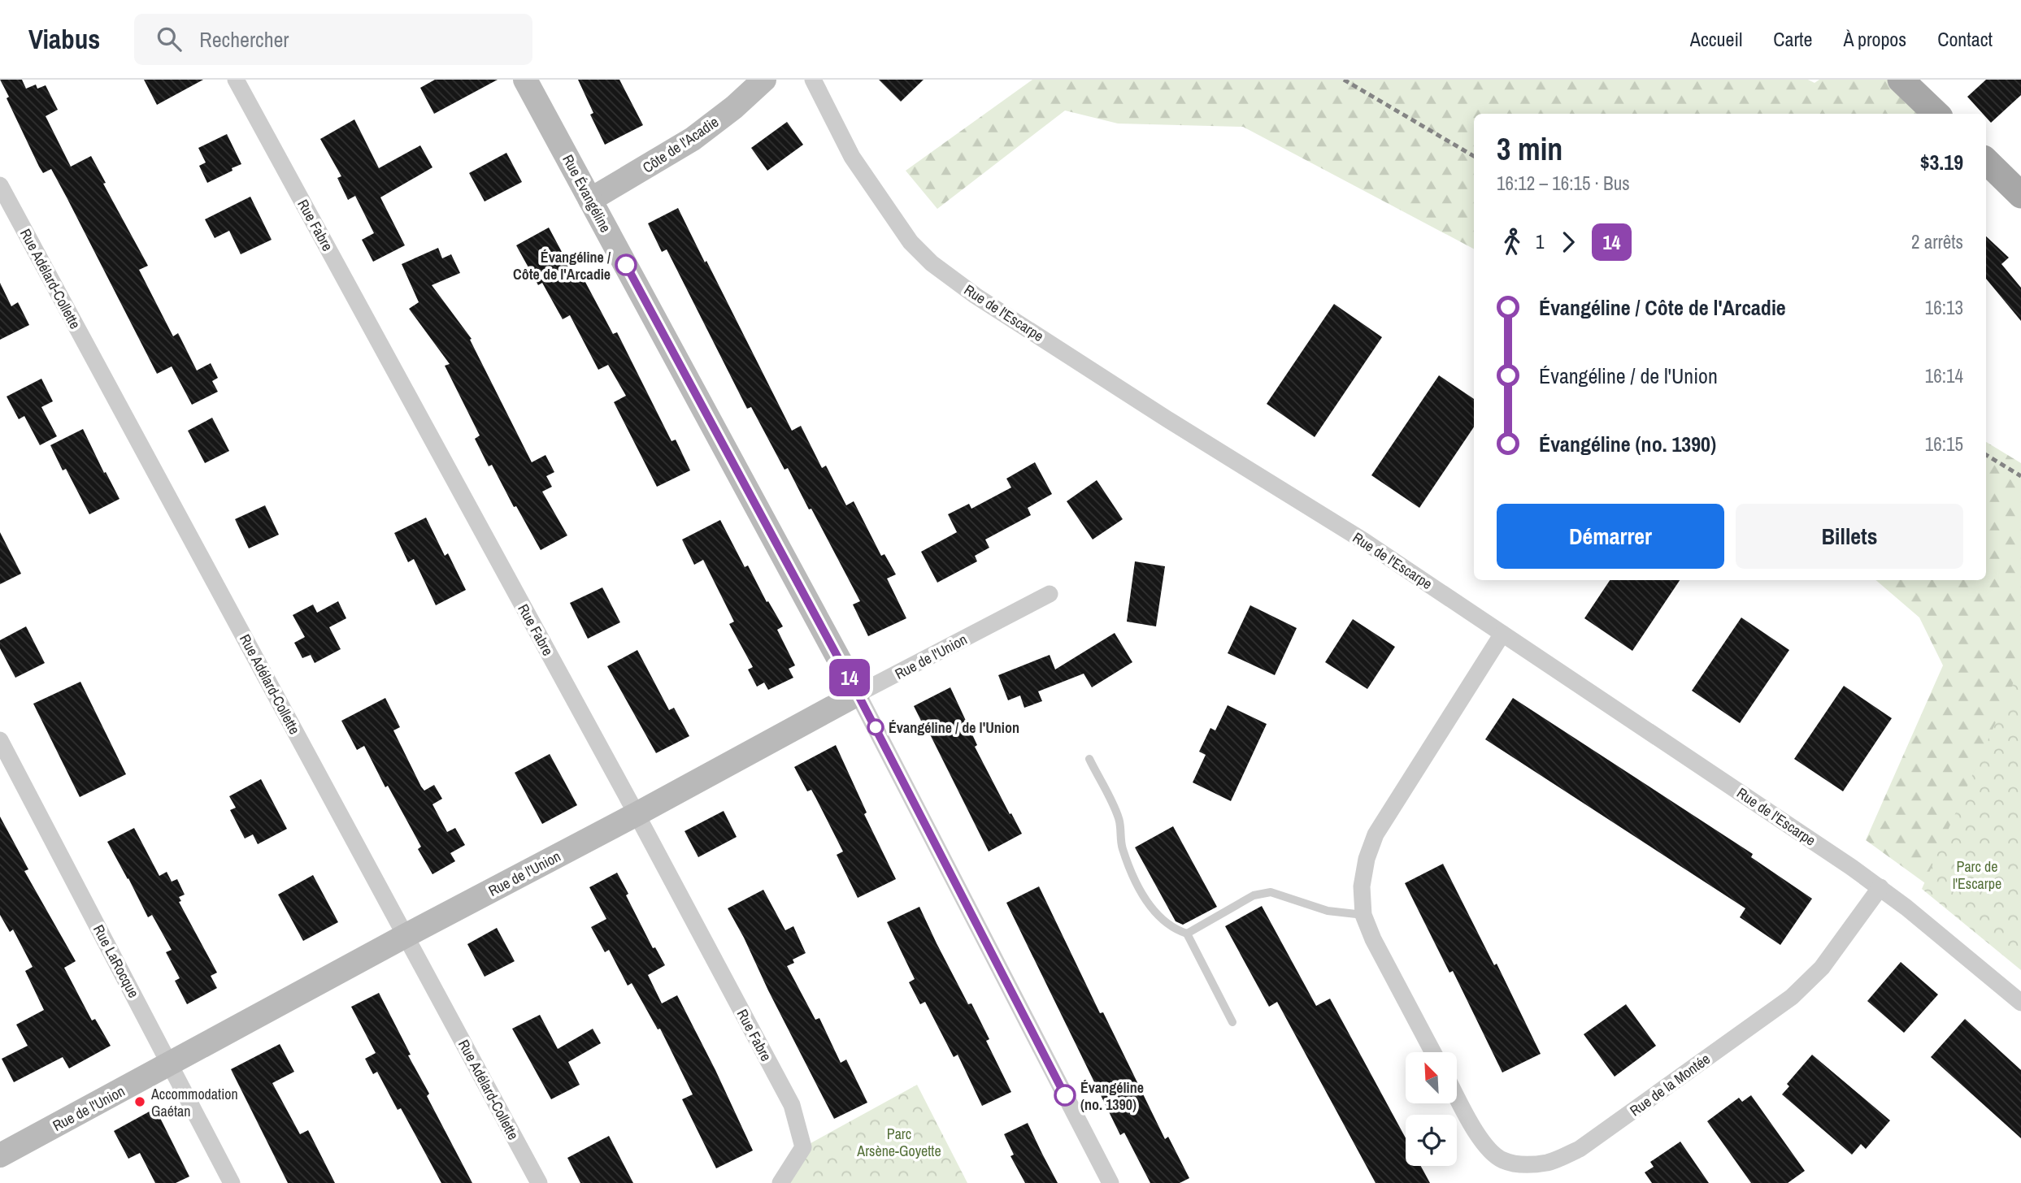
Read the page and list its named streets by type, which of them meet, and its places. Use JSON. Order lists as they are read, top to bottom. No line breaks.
{"streets":{"street":["Côte de l'Acadie","Rue Évangéline","Rue Fabre","Rue Adélard-Collette","Rue de l'Escarpe","Rue de l'Union","Rue LaRocque","Rue de la Montée"]},"crossings":[["Côte de l'Acadie","Rue Évangéline"],["Rue Évangéline","Rue de l'Union"],["Rue Fabre","Rue de l'Union"],["Rue Adélard-Collette","Rue de l'Union"],["Rue de l'Escarpe","Rue de la Montée"],["Rue de l'Union","Rue LaRocque"]],"parks":["Parc de l'Escarpe","Parc Arsène-Goyette"],"places":["Évangéline / Côte de l'Arcadie","Évangéline / de l'Union","Évangéline (no. 1390)","Accommodation Gaétan"],"lines":["bus line 14"],"north":"top left","page":{"header":"Viabus","search":"Rechercher","nav":["Accueil","Carte","À propos","Contact"],"on_map":"14","heading":["3 min","16:12 – 16:15 · Bus","$3.19"],"legs":["1","14","2 arrêts"],"list":[{"name":"Évangéline / Côte de l'Arcadie","value":"16:13"},{"name":"Évangéline / de l'Union","value":"16:14"},{"name":"Évangéline (no. 1390)","value":"16:15"}],"buttons":["Démarrer","Billets"]}}
